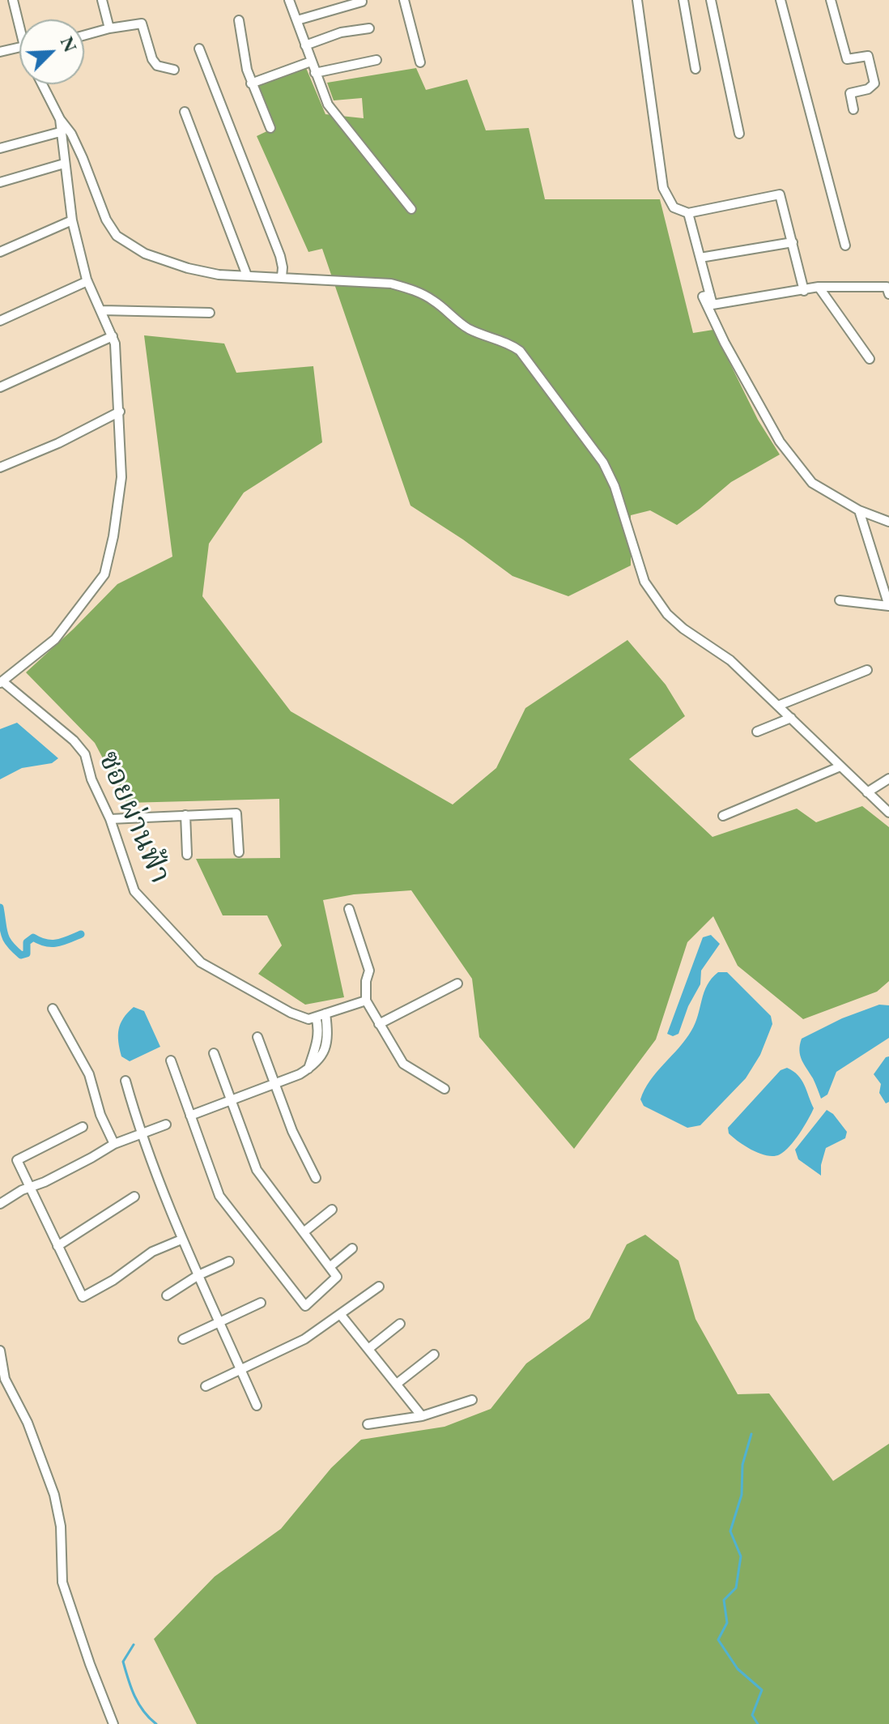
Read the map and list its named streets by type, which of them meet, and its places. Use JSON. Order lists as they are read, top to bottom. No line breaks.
{"streets":{"street":["ซอยผ่านฟ้า"]},"north":"top right"}
